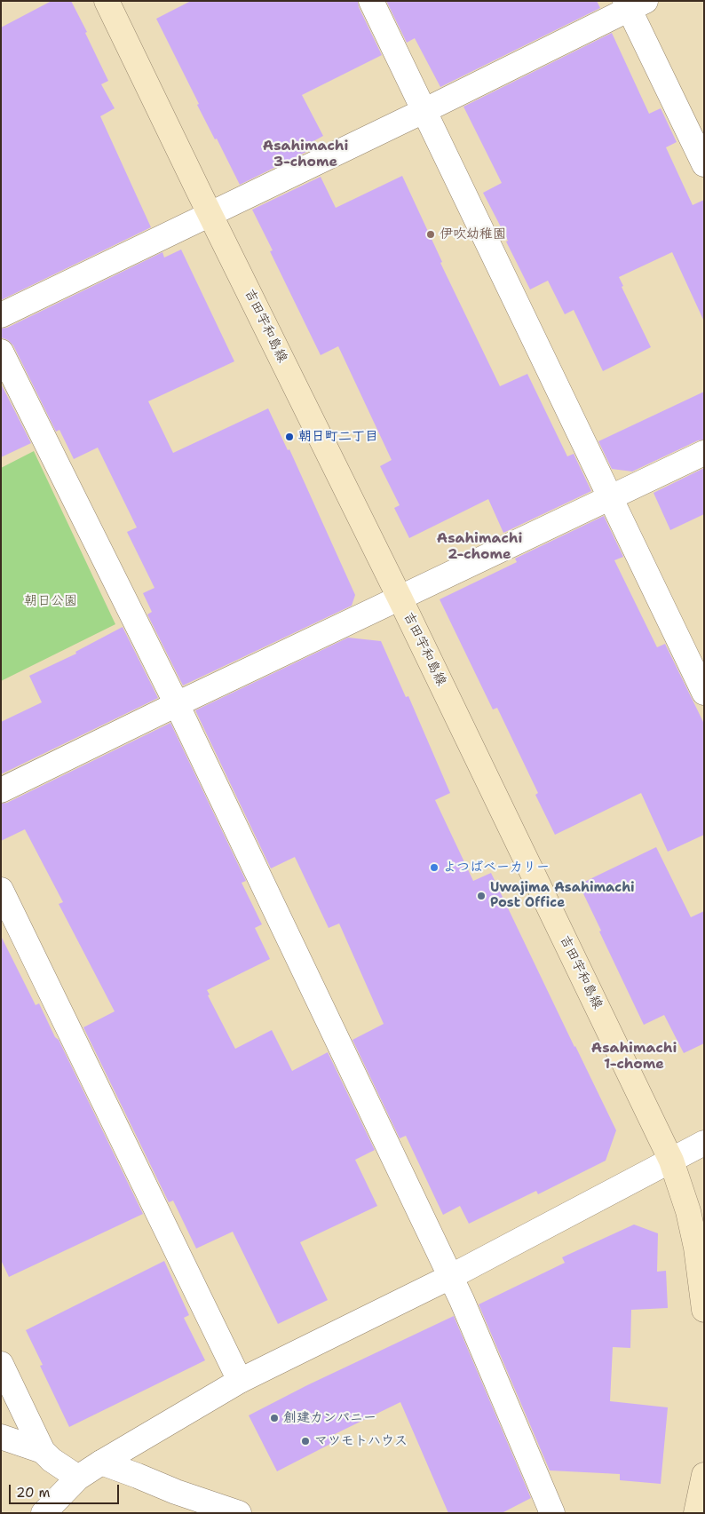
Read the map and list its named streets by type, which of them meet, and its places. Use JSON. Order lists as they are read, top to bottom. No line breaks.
{"streets":{"main road":["吉田宇和島線"]},"districts":["Asahimachi 3-chome","Asahimachi 2-chome","Asahimachi 1-chome"],"parks":["朝日公園"],"places":["伊吹幼稚園","朝日町二丁目","よつばベーカリー","Uwajima Asahimachi Post Office","創建カンパニー","マツモトハウス"],"scale_bar":"20 m"}
